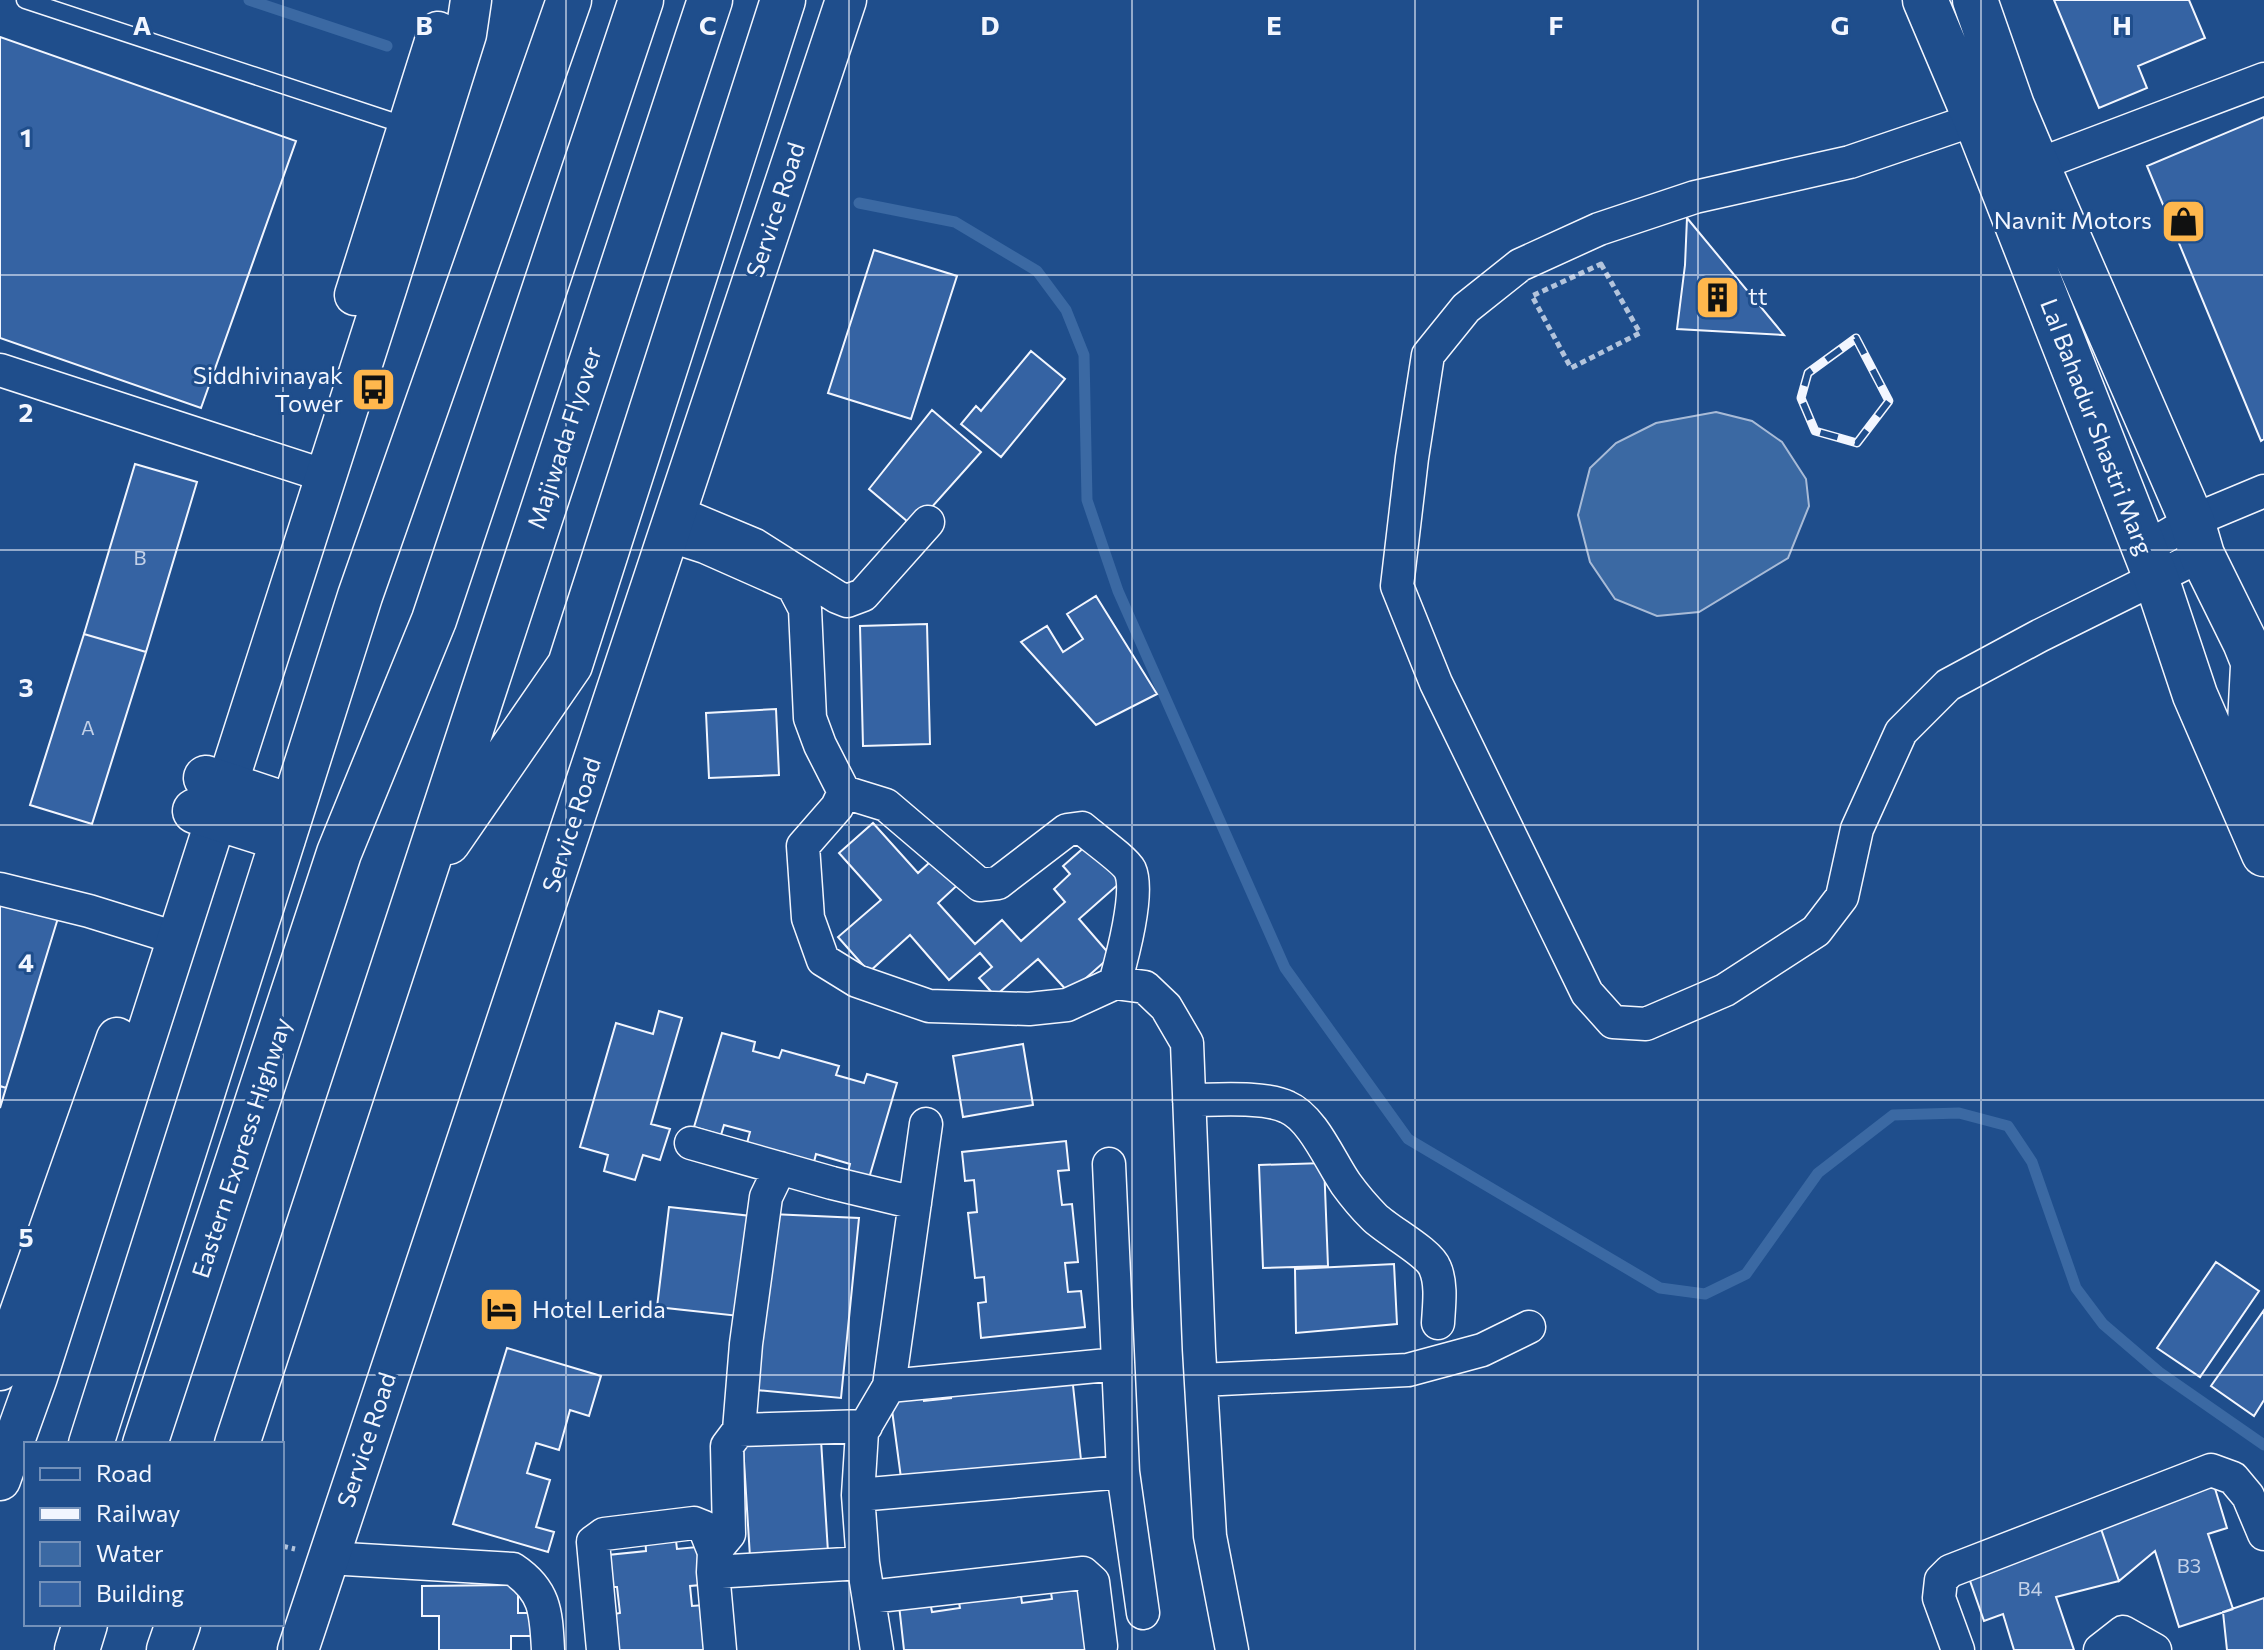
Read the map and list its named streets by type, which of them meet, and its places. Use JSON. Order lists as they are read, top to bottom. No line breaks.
{"streets":{"main road":["Lal Bahadur Shastri Marg","Majiwada Flyover","Eastern Express Highway"],"street":["Service Road"]},"places":{"shop":["Navnit Motors"],"building":["tt"],"bus stop":["Siddhivinayak Tower"],"hotel":["Hotel Lerida"]},"house_numbers":["B","A","B3","B4"],"legend":["Road","Railway","Water","Building"],"grid":{"columns":["A","B","C","D","E","F","G","H"],"rows":["1","2","3","4","5"]}}
